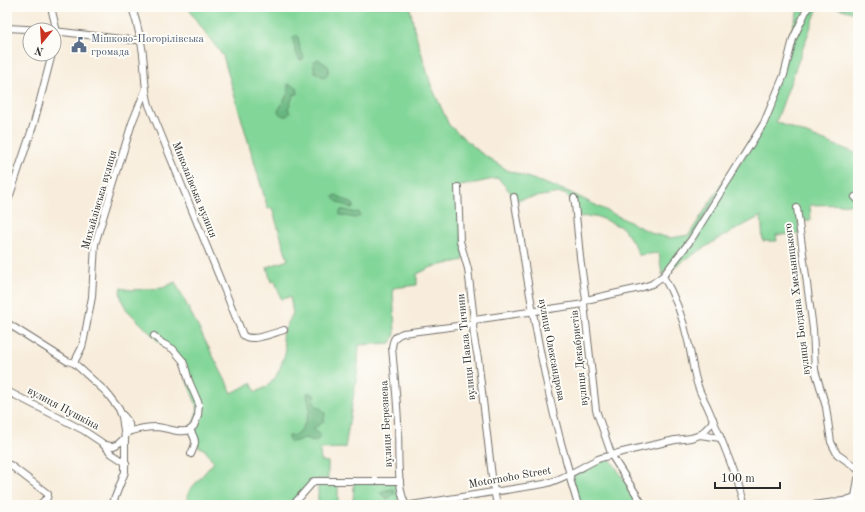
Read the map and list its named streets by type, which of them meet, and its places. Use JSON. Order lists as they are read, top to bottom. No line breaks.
{"streets":{"street":["Миколаївська вулиця","Михайлівська вулиця","вулиця Богдана Хмельницького","вулиця Павла Тичини","вулиця Олександрова","вулиця Декабристів","вулиця Пушкіна","вулиця Березнева","Motornoho Street"]},"crossings":[["Миколаївська вулиця","Михайлівська вулиця"],["вулиця Павла Тичини","вулиця Березнева"],["вулиця Павла Тичини","Motornoho Street"],["вулиця Олександрова","Motornoho Street"],["вулиця Декабристів","Motornoho Street"]],"places":{"public building":["Мішково-Погорілівська громада"]},"scale_bar":"100 m","north":"bottom"}
